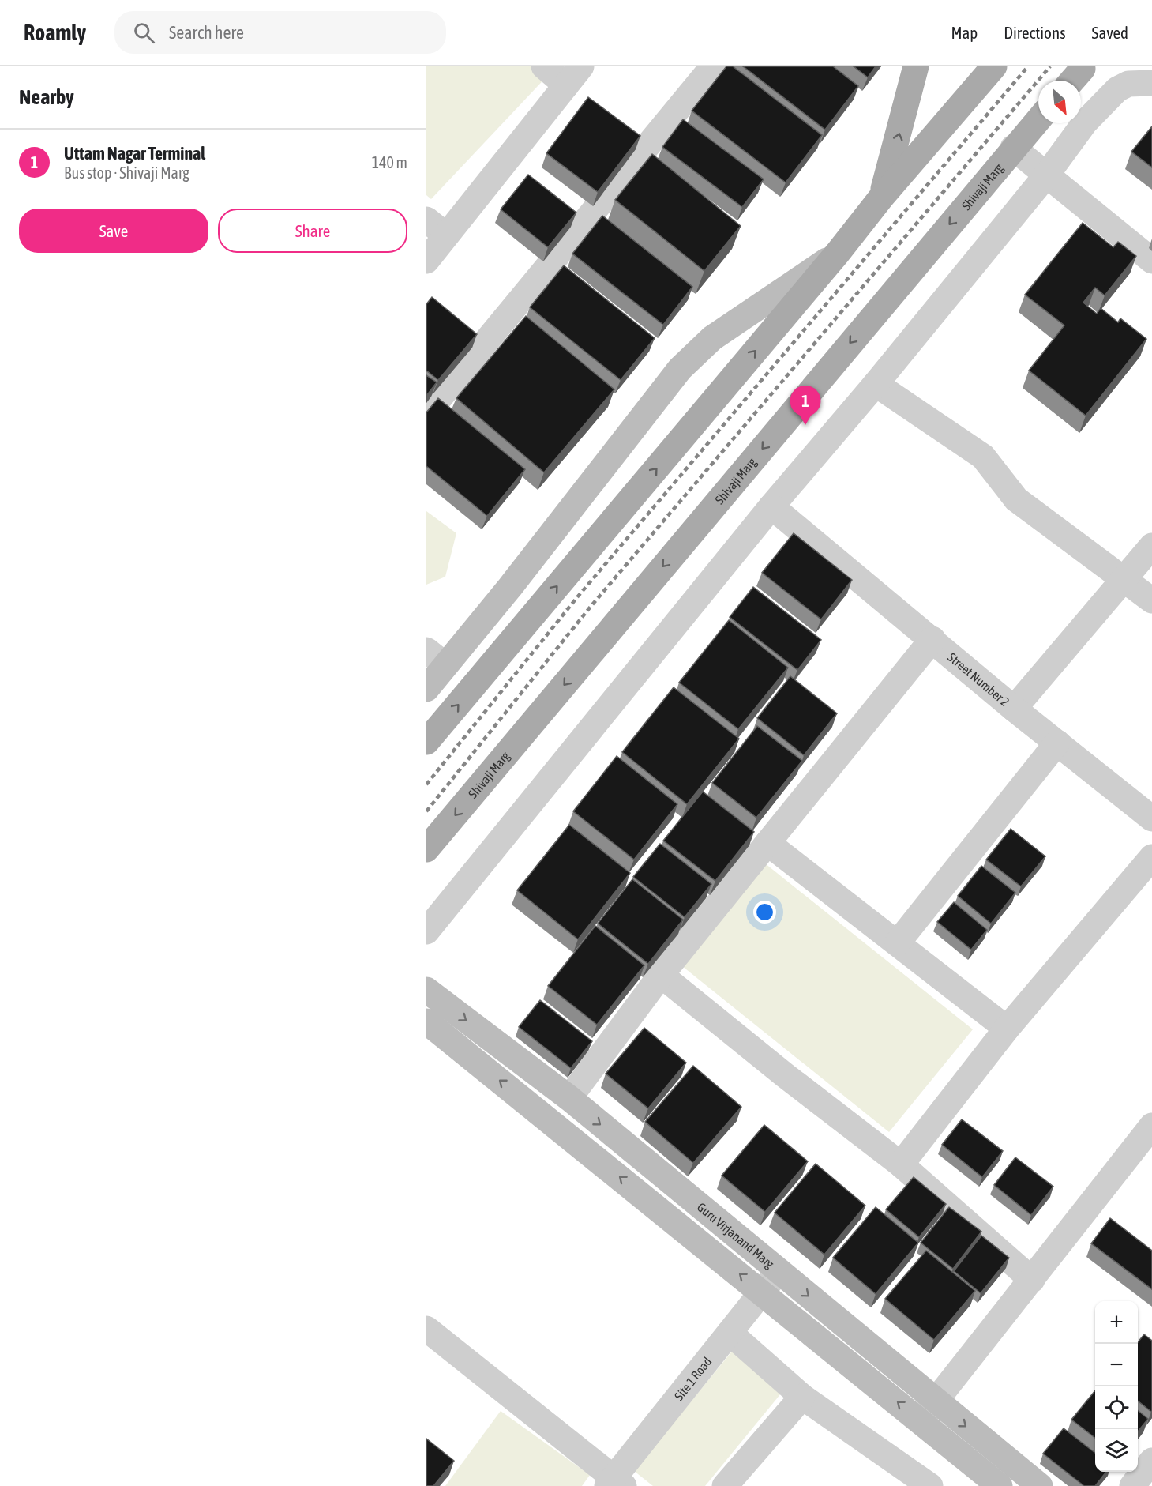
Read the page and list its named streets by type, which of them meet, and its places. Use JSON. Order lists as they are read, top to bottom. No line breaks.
{"streets":{"main road":["Shivaji Marg"],"street":["Street Number 2","Guru Virjanand Marg","Site 1 Road"]},"crossings":[["Guru Virjanand Marg","Site 1 Road"]],"north":"bottom right","page":{"header":"Roamly","search":"Search here","nav":["Map","Directions","Saved"],"heading":"Nearby","list":[{"mark":"1","name":"Uttam Nagar Terminal","note":"Bus stop · Shivaji Marg","value":"140 m"}],"buttons":["Save","Share"],"pins":"1","map_buttons":["+","−"]}}
